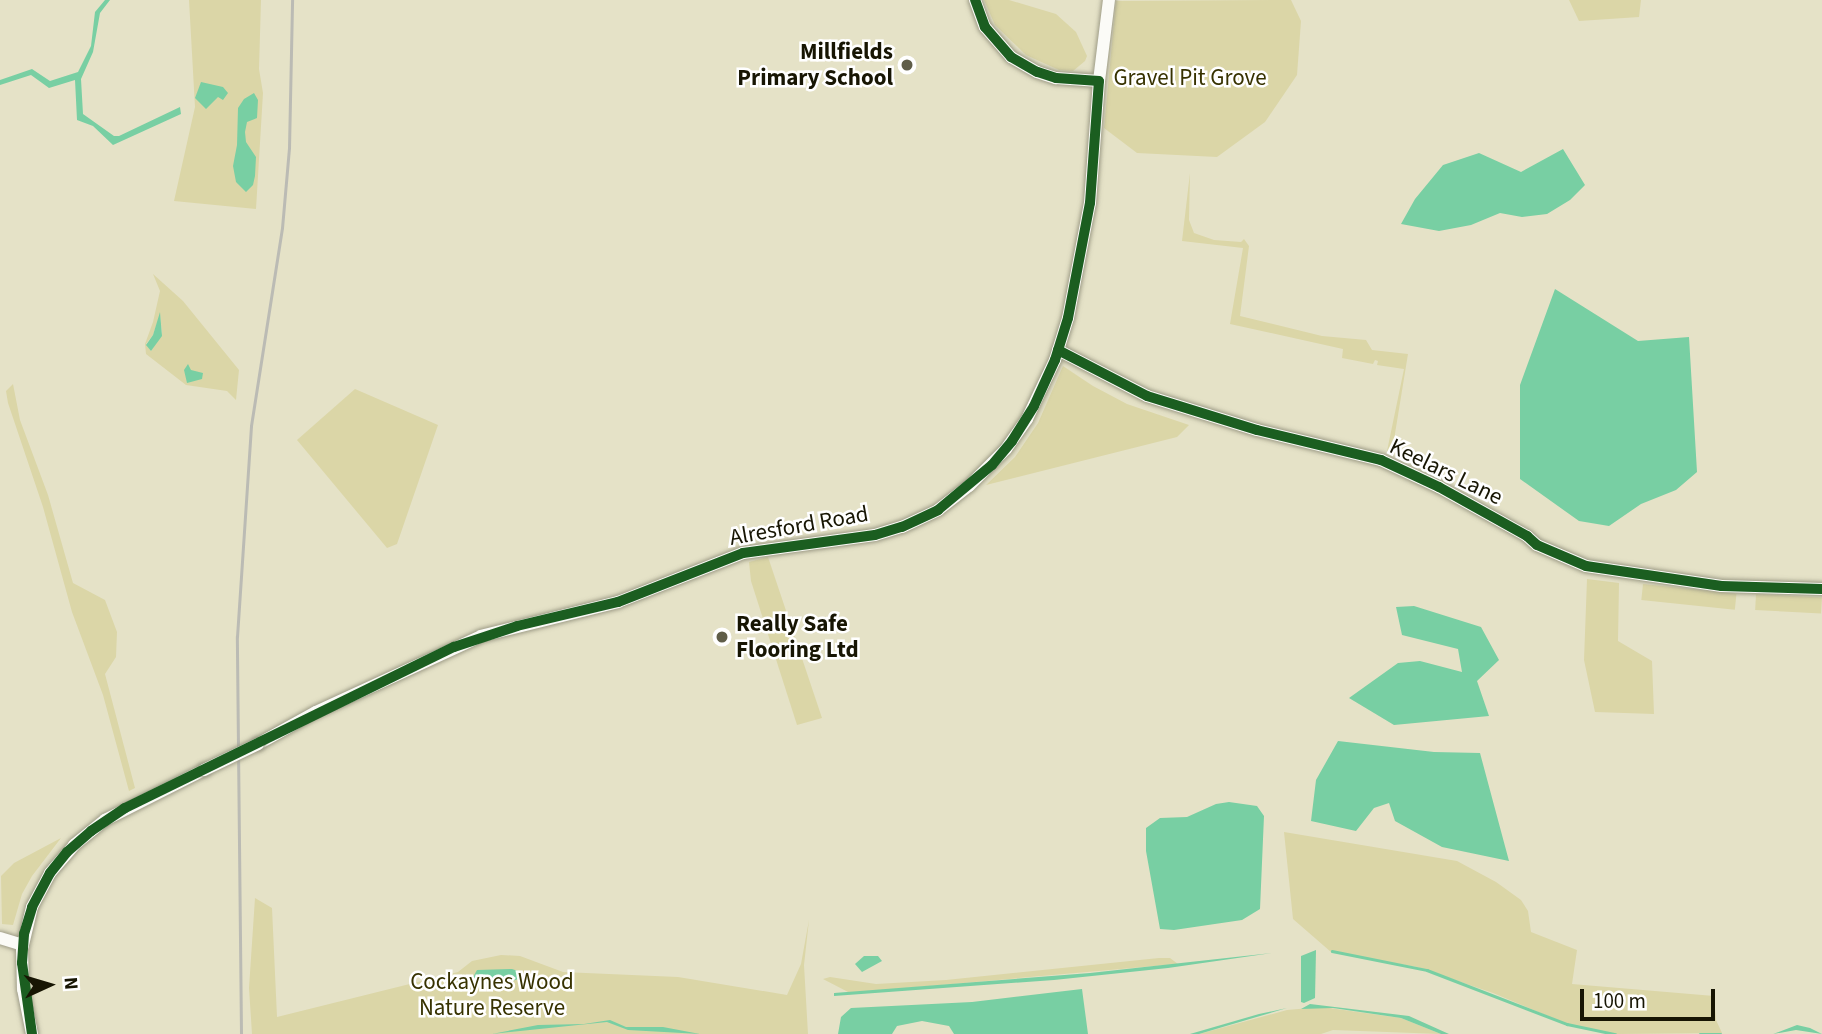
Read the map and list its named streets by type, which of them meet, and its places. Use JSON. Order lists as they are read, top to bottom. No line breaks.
{"streets":{"street":["Keelars Lane","Alresford Road"]},"crossings":[["Keelars Lane","Alresford Road"]],"parks":["Gravel Pit Grove","Cockaynes Wood Nature Reserve"],"places":["Millfields Primary School","Really Safe Flooring Ltd"],"scale_bar":"100 m","north":"right"}
